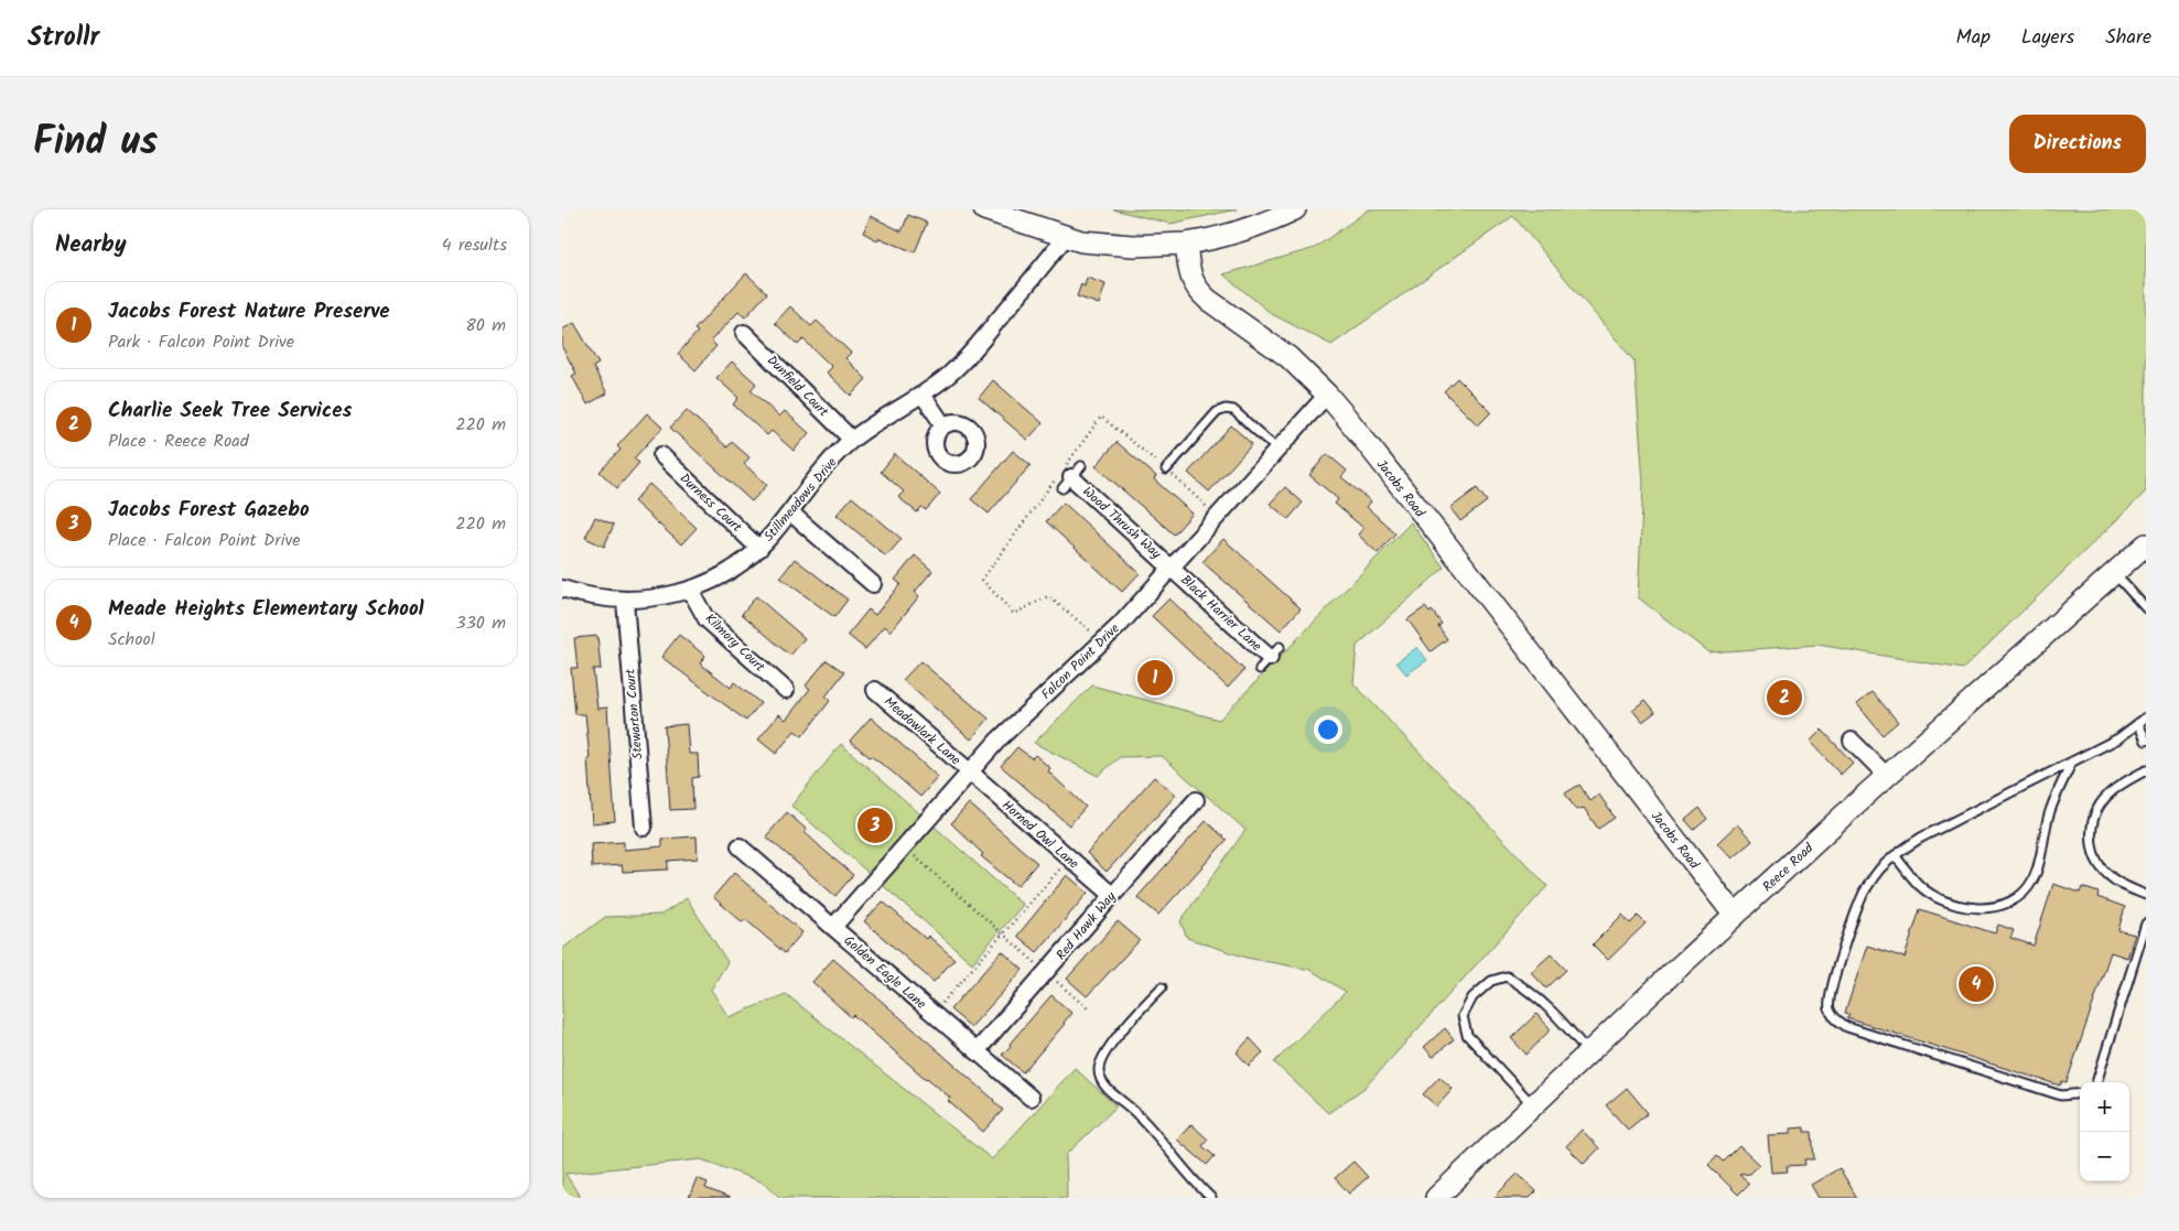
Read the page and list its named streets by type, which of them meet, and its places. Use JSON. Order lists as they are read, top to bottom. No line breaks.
{"streets":{"street":["Dunfield Court","Jacobs Road","Stillmeadows Drive","Durness Court","Wood Thrush Way","Black Harrier Lane","Kilmory Court","Falcon Point Drive","Stewarton Court","Meadowlark Lane","Horned Owl Lane","Reece Road","Red Hawk Way","Golden Eagle Lane"]},"crossings":[["Dunfield Court","Stillmeadows Drive"],["Jacobs Road","Falcon Point Drive"],["Jacobs Road","Reece Road"],["Stillmeadows Drive","Durness Court"],["Stillmeadows Drive","Kilmory Court"],["Stillmeadows Drive","Stewarton Court"],["Wood Thrush Way","Black Harrier Lane"],["Wood Thrush Way","Falcon Point Drive"],["Black Harrier Lane","Falcon Point Drive"],["Falcon Point Drive","Meadowlark Lane"],["Falcon Point Drive","Horned Owl Lane"],["Falcon Point Drive","Golden Eagle Lane"],["Meadowlark Lane","Horned Owl Lane"],["Horned Owl Lane","Red Hawk Way"],["Red Hawk Way","Golden Eagle Lane"]],"page":{"header":"Strollr","nav":["Map","Layers","Share"],"title":"Find us","buttons":"Directions","heading":["Nearby","4 results"],"list":[{"mark":"1","name":"Jacobs Forest Nature Preserve","note":"Park · Falcon Point Drive","value":"80 m"},{"mark":"2","name":"Charlie Seek Tree Services","note":"Place · Reece Road","value":"220 m"},{"mark":"3","name":"Jacobs Forest Gazebo","note":"Place · Falcon Point Drive","value":"220 m"},{"mark":"4","name":"Meade Heights Elementary School","note":"School","value":"330 m"}],"pins":["1","2","3","4"],"map_buttons":["+","−"]}}
